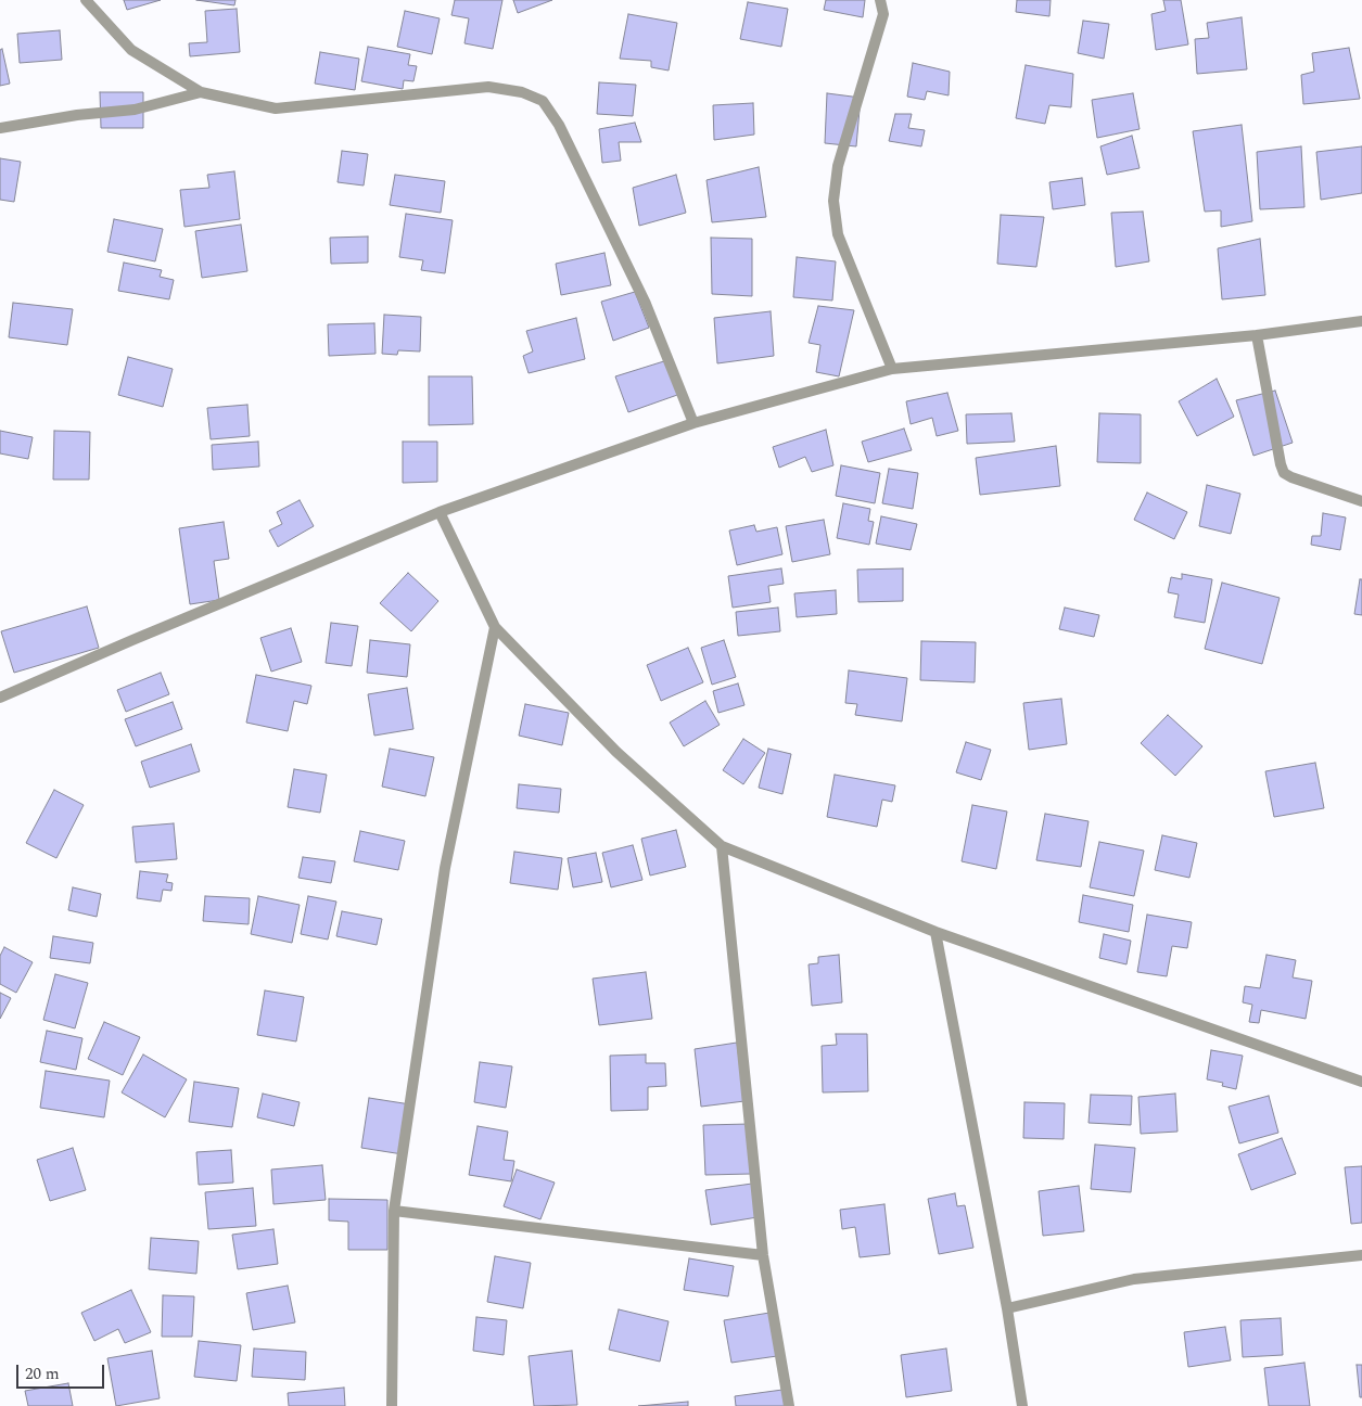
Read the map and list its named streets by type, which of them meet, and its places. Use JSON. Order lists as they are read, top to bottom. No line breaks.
{"scale_bar":"20 m"}
